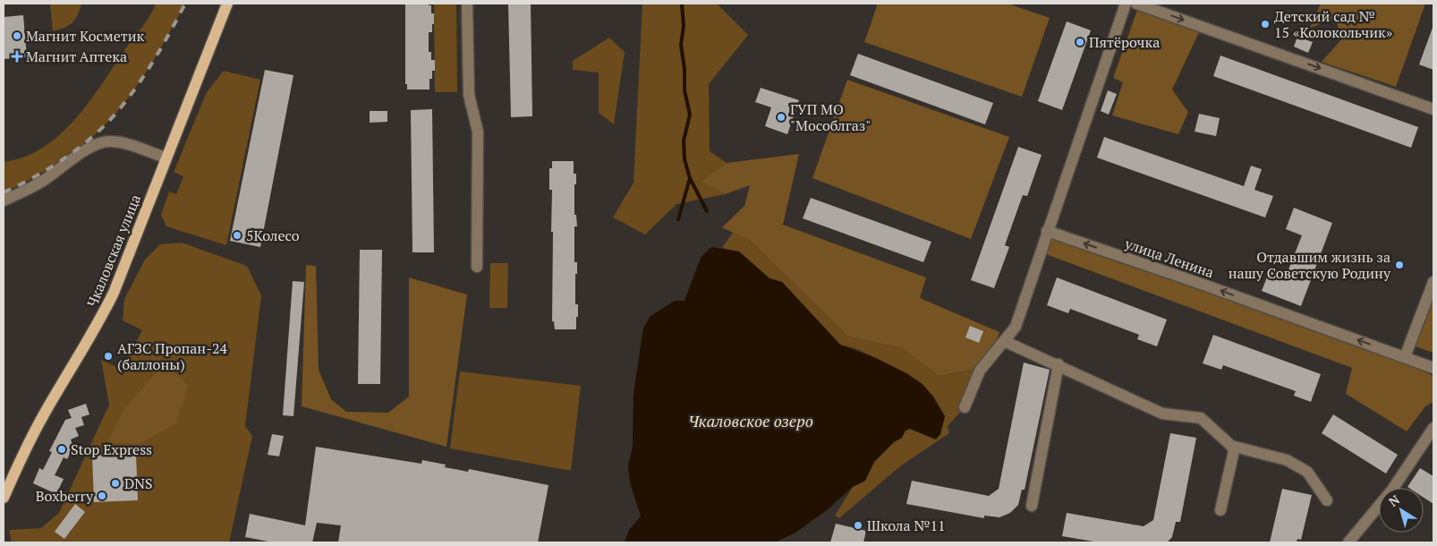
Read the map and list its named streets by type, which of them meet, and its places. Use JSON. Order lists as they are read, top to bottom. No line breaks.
{"streets":{"main road":["Чкаловская улица"],"street":["улица Ленина"]},"one_way":["улица Ленина"],"water":["Чкаловское озеро"],"places":{"other":["Детский сад № 15 «Колокольчик»","Магнит Косметик","Пятёрочка","ГУП МО \"Мособлгаз\"","5Колесо","Отдавшим жизнь за нашу Советскую Родину","АГЗС Пропан-24 (баллоны)","Stop Express","DNS","Boxberry","Школа №11"],"health":["Магнит Аптека"]},"north":"top left"}
